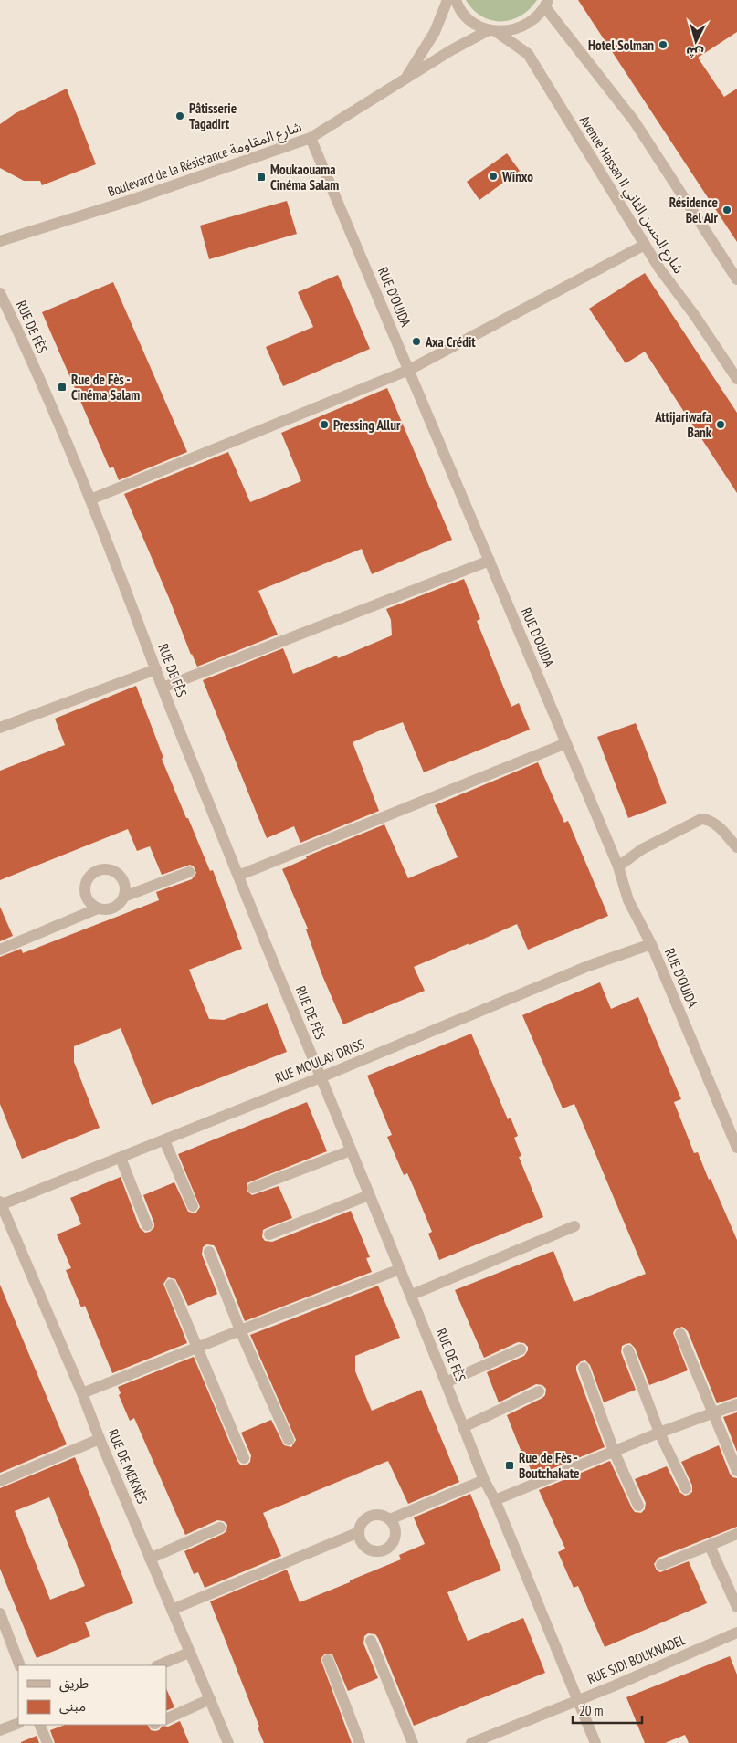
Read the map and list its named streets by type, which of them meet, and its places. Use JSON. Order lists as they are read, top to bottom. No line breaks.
{"streets":{"street":["Boulevard de la Résistance شارع المقاومة","Avenue Hassan II شارع الحسن الثاني","RUE D'OUJDA","RUE DE FÈS","RUE MOULAY DRISS","RUE DE MEKNÈS","RUE SIDI BOUKNADEL"]},"crossings":[["Boulevard de la Résistance شارع المقاومة","Avenue Hassan II شارع الحسن الثاني"],["Boulevard de la Résistance شارع المقاومة","RUE D'OUJDA"],["RUE D'OUJDA","RUE MOULAY DRISS"],["RUE DE FÈS","RUE MOULAY DRISS"],["RUE DE FÈS","RUE SIDI BOUKNADEL"],["RUE MOULAY DRISS","RUE DE MEKNÈS"]],"places":{"other":["Hotel Solman","Pâtisserie Tagadirt","Winxo","Résidence Bel Air","Axa Crédit","Pressing Allur","Attijariwafa Bank"],"transit":["Moukaouama Cinéma Salam","Rue de Fès - Cinéma Salam","Rue de Fès - Boutchakate"]},"legend":["طريق","مبنى"],"scale_bar":"20 m","north":"bottom"}
